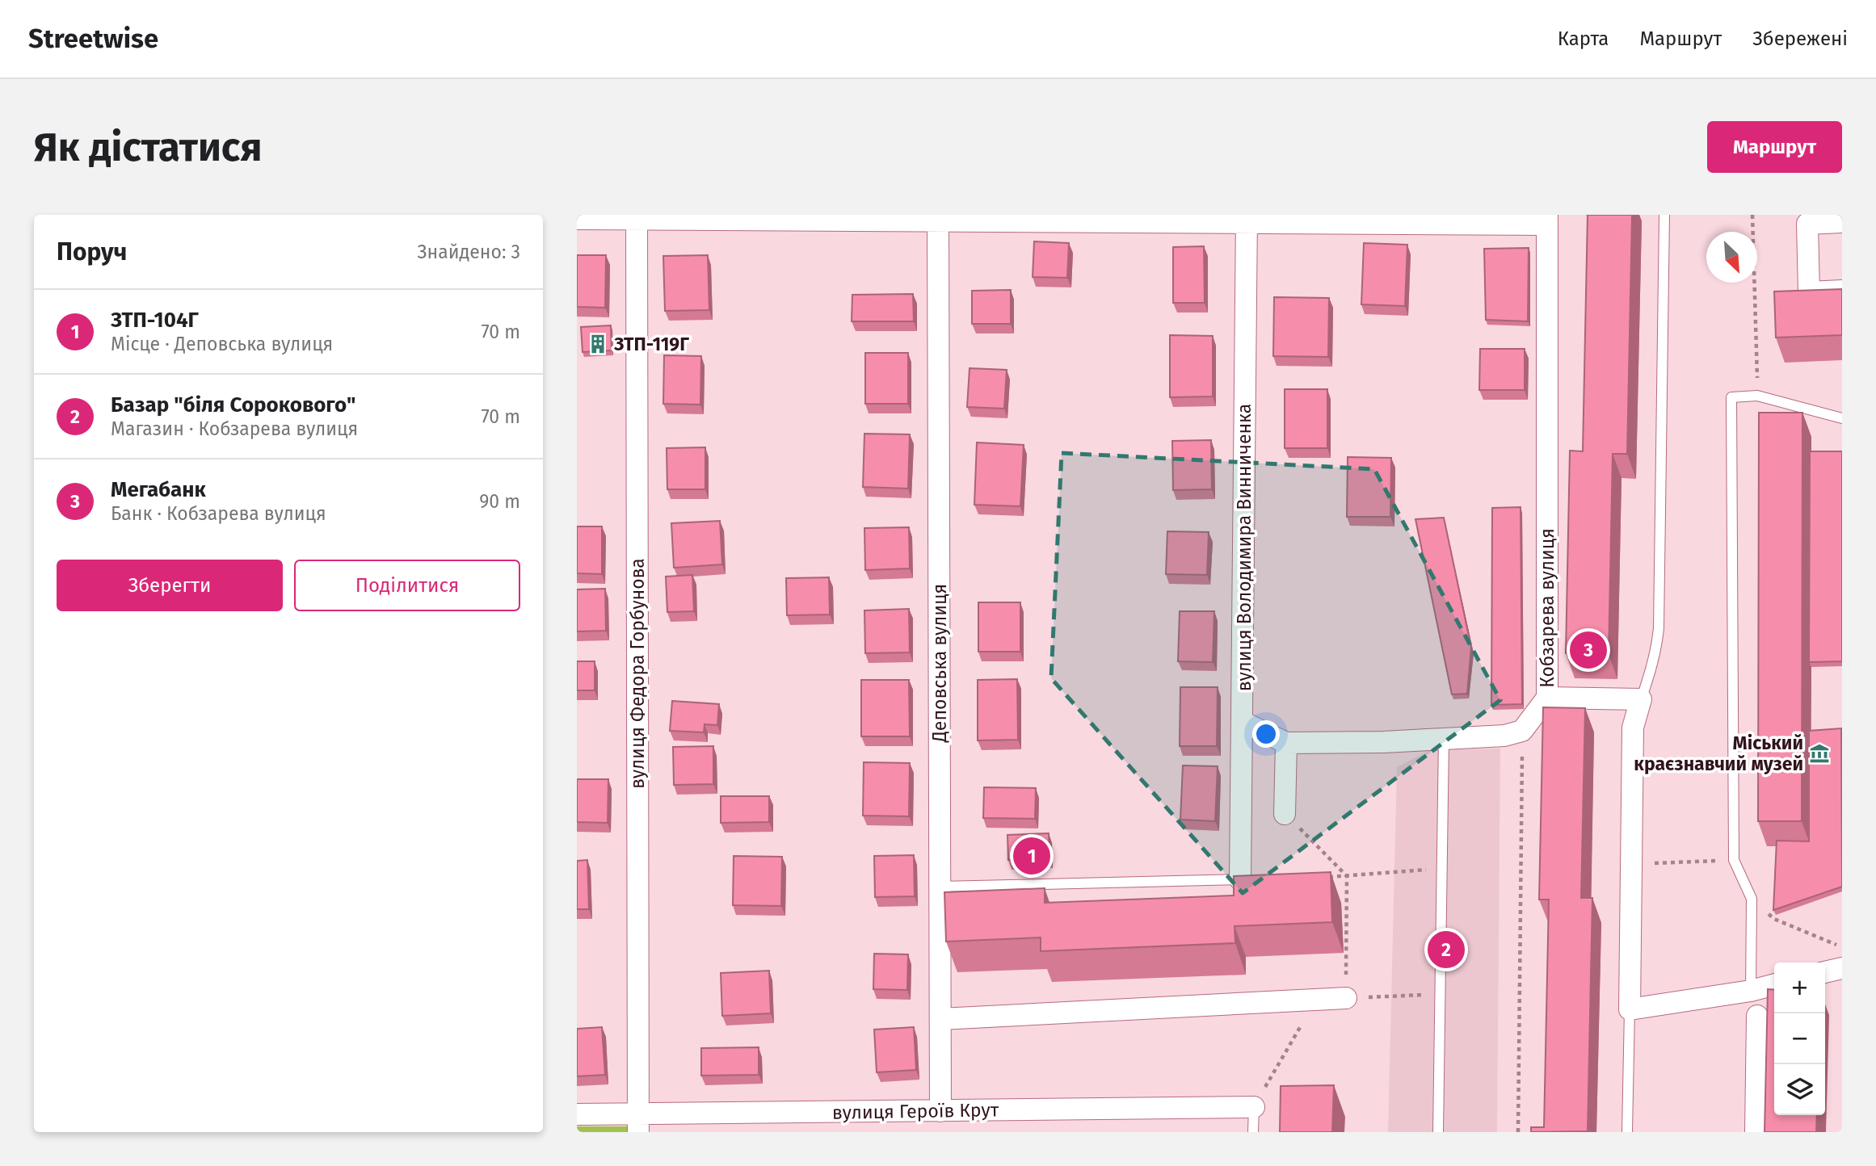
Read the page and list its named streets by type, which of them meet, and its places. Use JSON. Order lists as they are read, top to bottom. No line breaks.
{"streets":{"street":["вулиця Володимира Винниченка","Кобзарева вулиця","Деповська вулиця","вулиця Федора Горбунова","вулиця Героїв Крут"]},"crossings":[["Деповська вулиця","вулиця Героїв Крут"],["вулиця Федора Горбунова","вулиця Героїв Крут"]],"places":{"building":["ЗТП-119Г"],"museum":["Міський краєзнавчий музей"]},"north":"bottom right","page":{"header":"Streetwise","nav":["Карта","Маршрут","Збережені"],"buttons":["Маршрут",["Зберегти","Поділитися"]],"title":"Як дістатися","heading":["Поруч","Знайдено: 3"],"list":[{"mark":"1","name":"ЗТП-104Г","note":"Місце · Деповська вулиця","value":"70 m"},{"mark":"2","name":"Базар \"біля Сорокового\"","note":"Магазин · Кобзарева вулиця","value":"70 m"},{"mark":"3","name":"Мегабанк","note":"Банк · Кобзарева вулиця","value":"90 m"}],"pins":["3","1","2"],"map_buttons":["+","−"]}}
